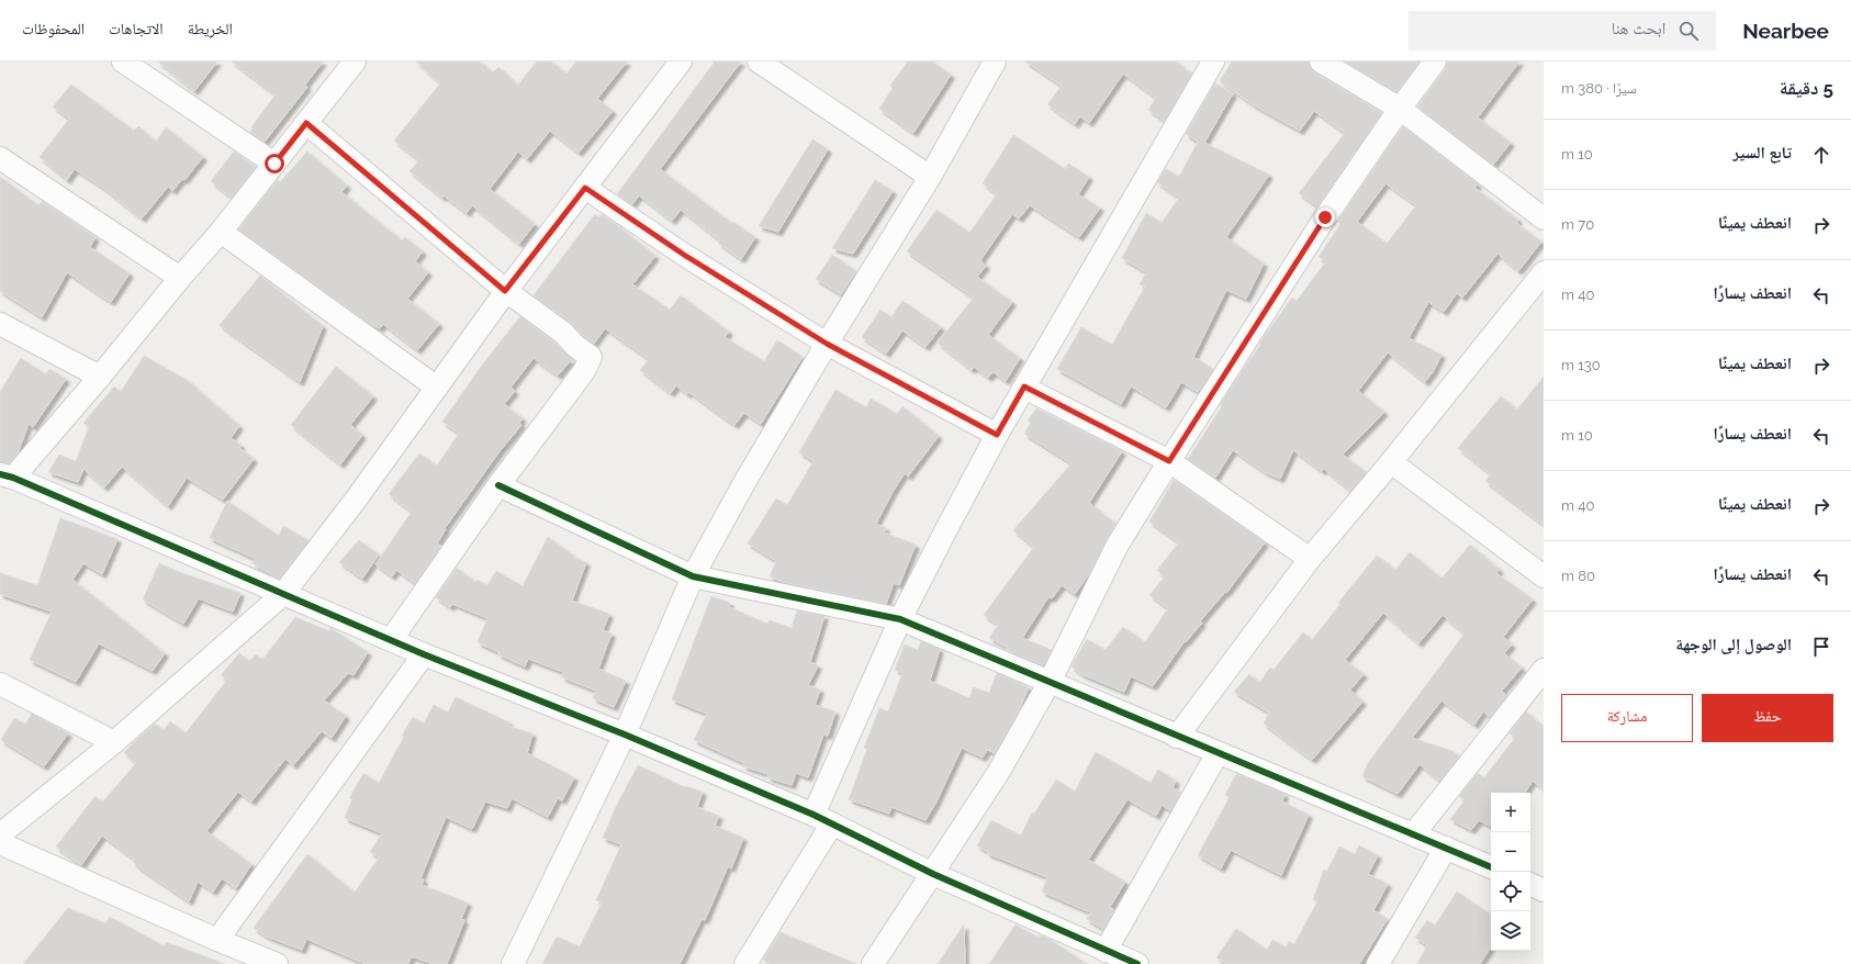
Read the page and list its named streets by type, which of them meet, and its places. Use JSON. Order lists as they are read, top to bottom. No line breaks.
{"page":{"header":"Nearbee","search":"ابحث هنا","nav":["الخريطة","الاتجاهات","المحفوظات"],"heading":["5 دقيقة","سيرًا · 380 m"],"list":[["تابع السير","10 m"],["انعطف يمينًا","70 m"],["انعطف يسارًا","40 m"],["انعطف يمينًا","130 m"],["انعطف يسارًا","10 m"],["انعطف يمينًا","40 m"],["انعطف يسارًا","80 m"],"الوصول إلى الوجهة"],"buttons":["حفظ","مشاركة"],"map_buttons":["+","−"]}}
